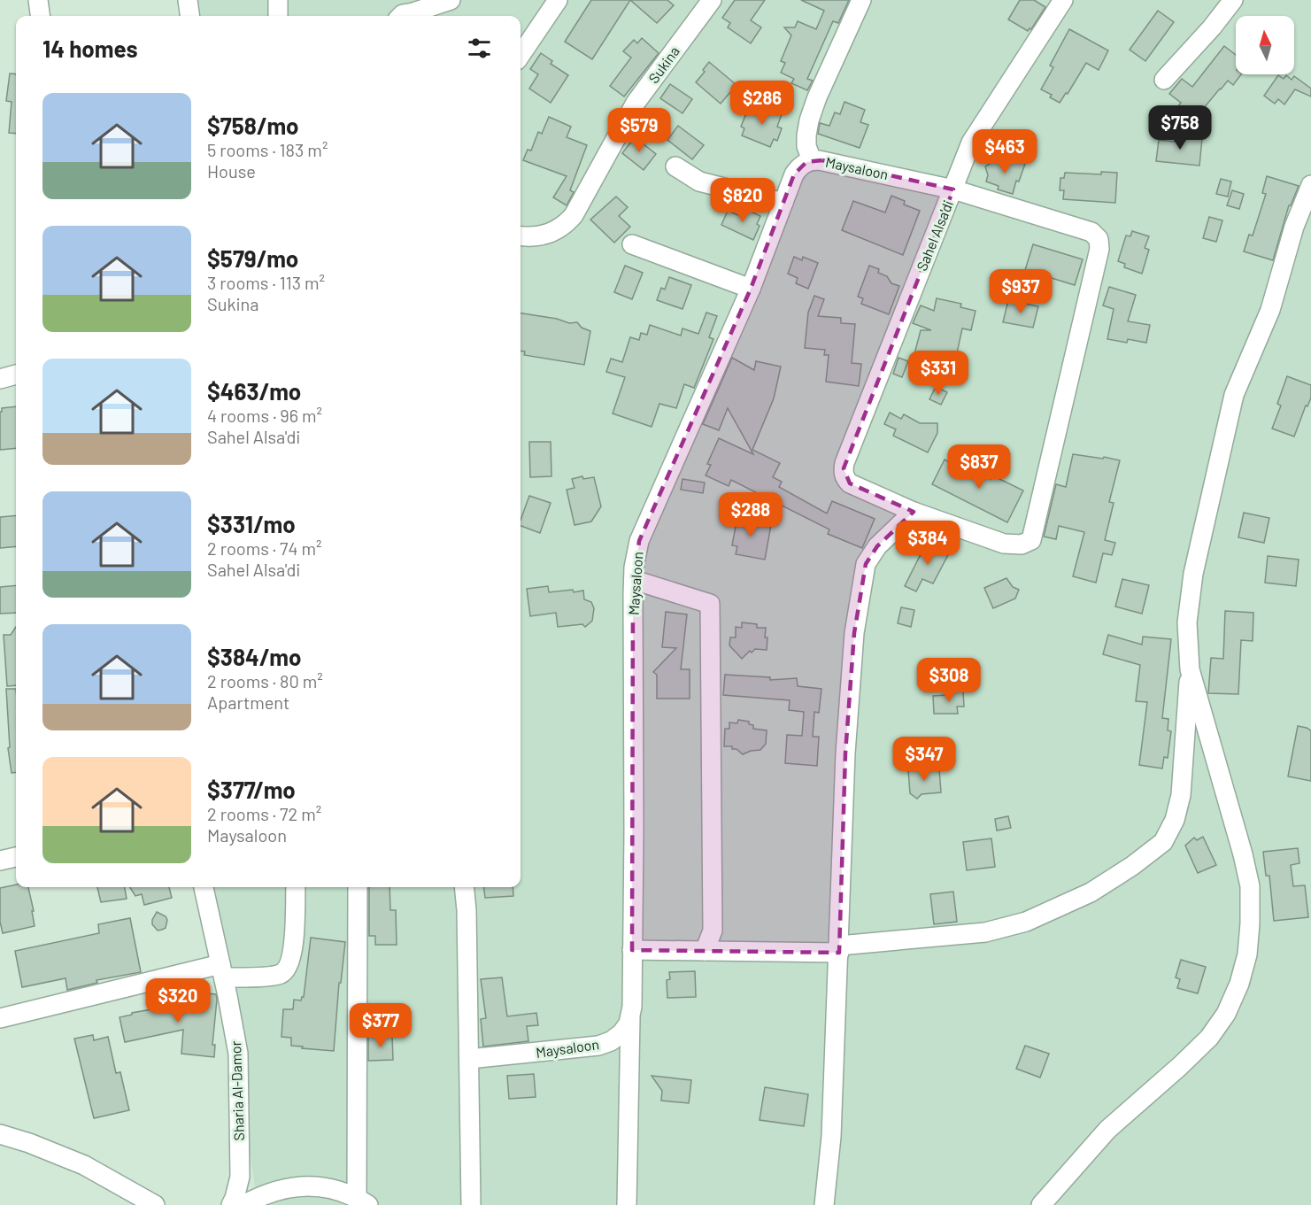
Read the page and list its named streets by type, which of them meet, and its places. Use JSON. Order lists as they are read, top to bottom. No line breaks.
{"streets":{"street":["Sukina","Maysaloon","Sahel Alsa'di","Sharia Al-Damor"]},"crossings":[["Maysaloon","Sahel Alsa'di"]],"north":"top","page":{"heading":"14 homes","list":[{"name":"$758/mo","note":"5 rooms · 183 m² · House"},{"name":"$579/mo","note":"3 rooms · 113 m² · Sukina"},{"name":"$463/mo","note":"4 rooms · 96 m² · Sahel Alsa'di"},{"name":"$331/mo","note":"2 rooms · 74 m² · Sahel Alsa'di"},{"name":"$384/mo","note":"2 rooms · 80 m² · Apartment"},{"name":"$377/mo","note":"2 rooms · 72 m² · Maysaloon"}],"price":["$286","$758","$579","$463","$820","$937","$331","$837","$288","$384","$308","$347","$320","$377"]}}
